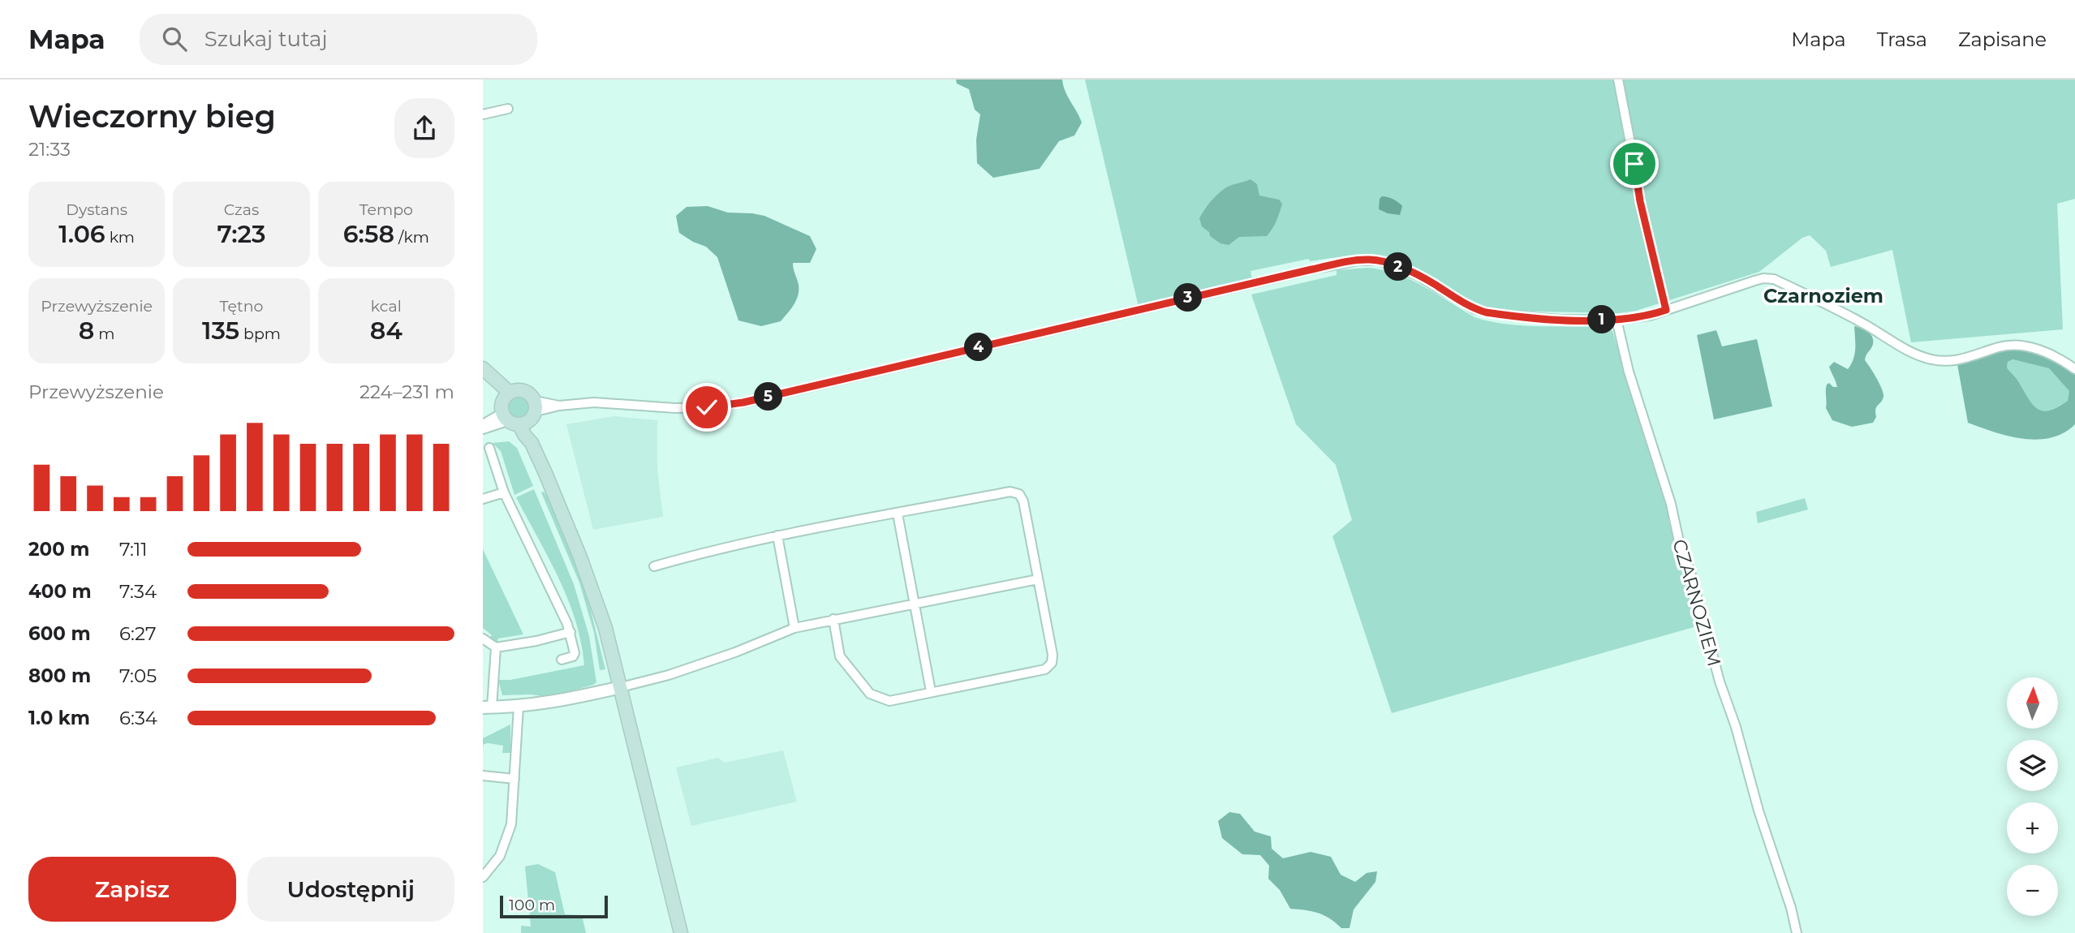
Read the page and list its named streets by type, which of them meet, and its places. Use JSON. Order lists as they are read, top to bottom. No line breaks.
{"streets":{"street":["CZARNOZIEM"]},"districts":["Czarnoziem"],"scale_bar":"100 m","north":"top","page":{"header":"Mapa","search":"Szukaj tutaj","nav":["Mapa","Trasa","Zapisane"],"heading":["Wieczorny bieg","21:33"],"stats":[["Dystans","1.06 km"],["Czas","7:23"],["Tempo","6:58 /km"],["Przewyższenie","8 m"],["Tętno","135 bpm"],["kcal","84"]],"pins":["2","3","1","4","5"],"chart":["Przewyższenie","224–231 m"],"list":[{"name":"200 m","note":"7:11"},{"name":"400 m","note":"7:34"},{"name":"600 m","note":"6:27"},{"name":"800 m","note":"7:05"},{"name":"1.0 km","note":"6:34"}],"map_buttons":["+","−"],"buttons":["Zapisz","Udostępnij"],"scale":"100 m"}}
